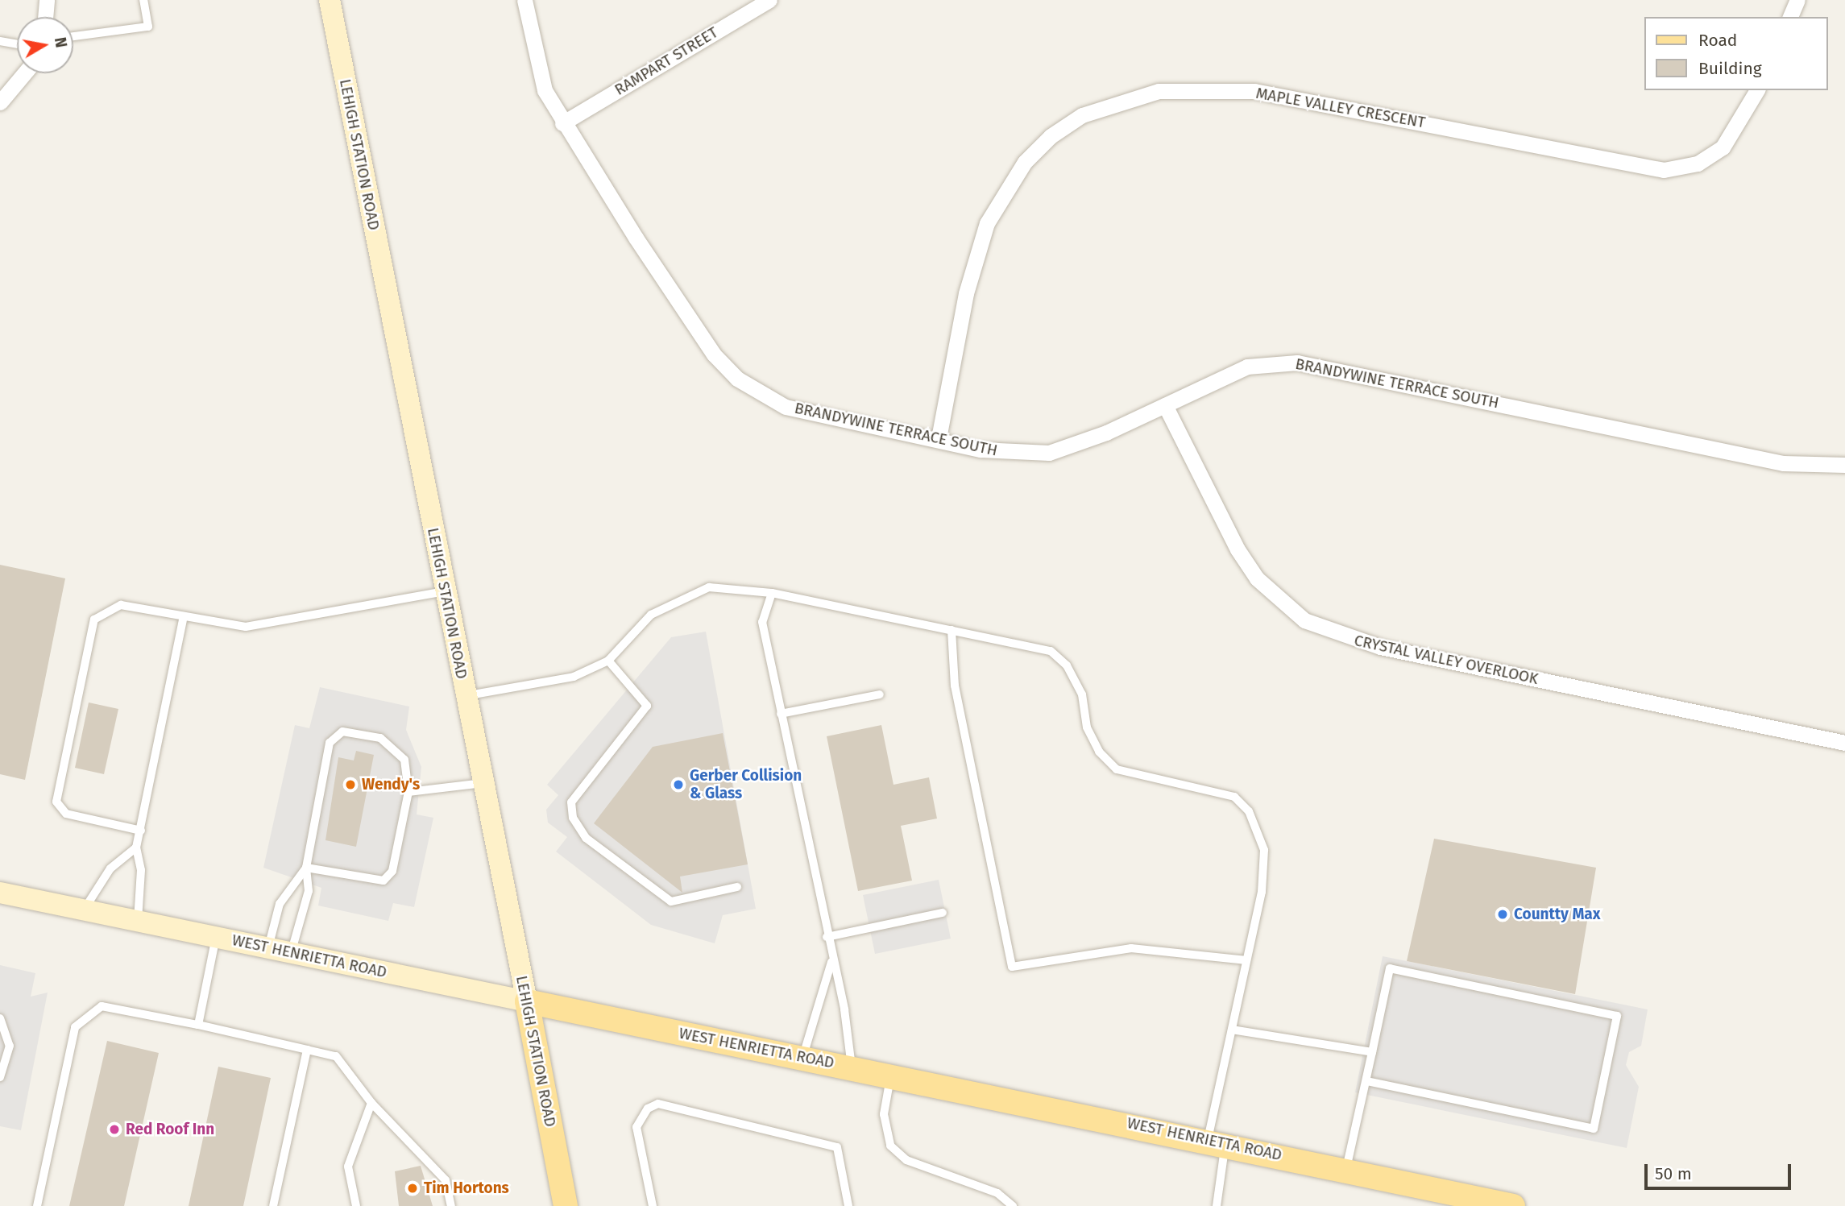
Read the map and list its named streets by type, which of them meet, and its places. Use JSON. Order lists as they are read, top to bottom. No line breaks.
{"streets":{"main road":["LEHIGH STATION ROAD","WEST HENRIETTA ROAD"],"street":["RAMPART STREET","MAPLE VALLEY CRESCENT","BRANDYWINE TERRACE SOUTH","CRYSTAL VALLEY OVERLOOK"]},"crossings":[["RAMPART STREET","BRANDYWINE TERRACE SOUTH"],["MAPLE VALLEY CRESCENT","BRANDYWINE TERRACE SOUTH"],["LEHIGH STATION ROAD","WEST HENRIETTA ROAD"],["BRANDYWINE TERRACE SOUTH","CRYSTAL VALLEY OVERLOOK"]],"places":["Wendy's","Gerber Collision & Glass","Countty Max","Red Roof Inn","Tim Hortons"],"legend":["Road","Building"],"scale_bar":"50 m","north":"right"}
